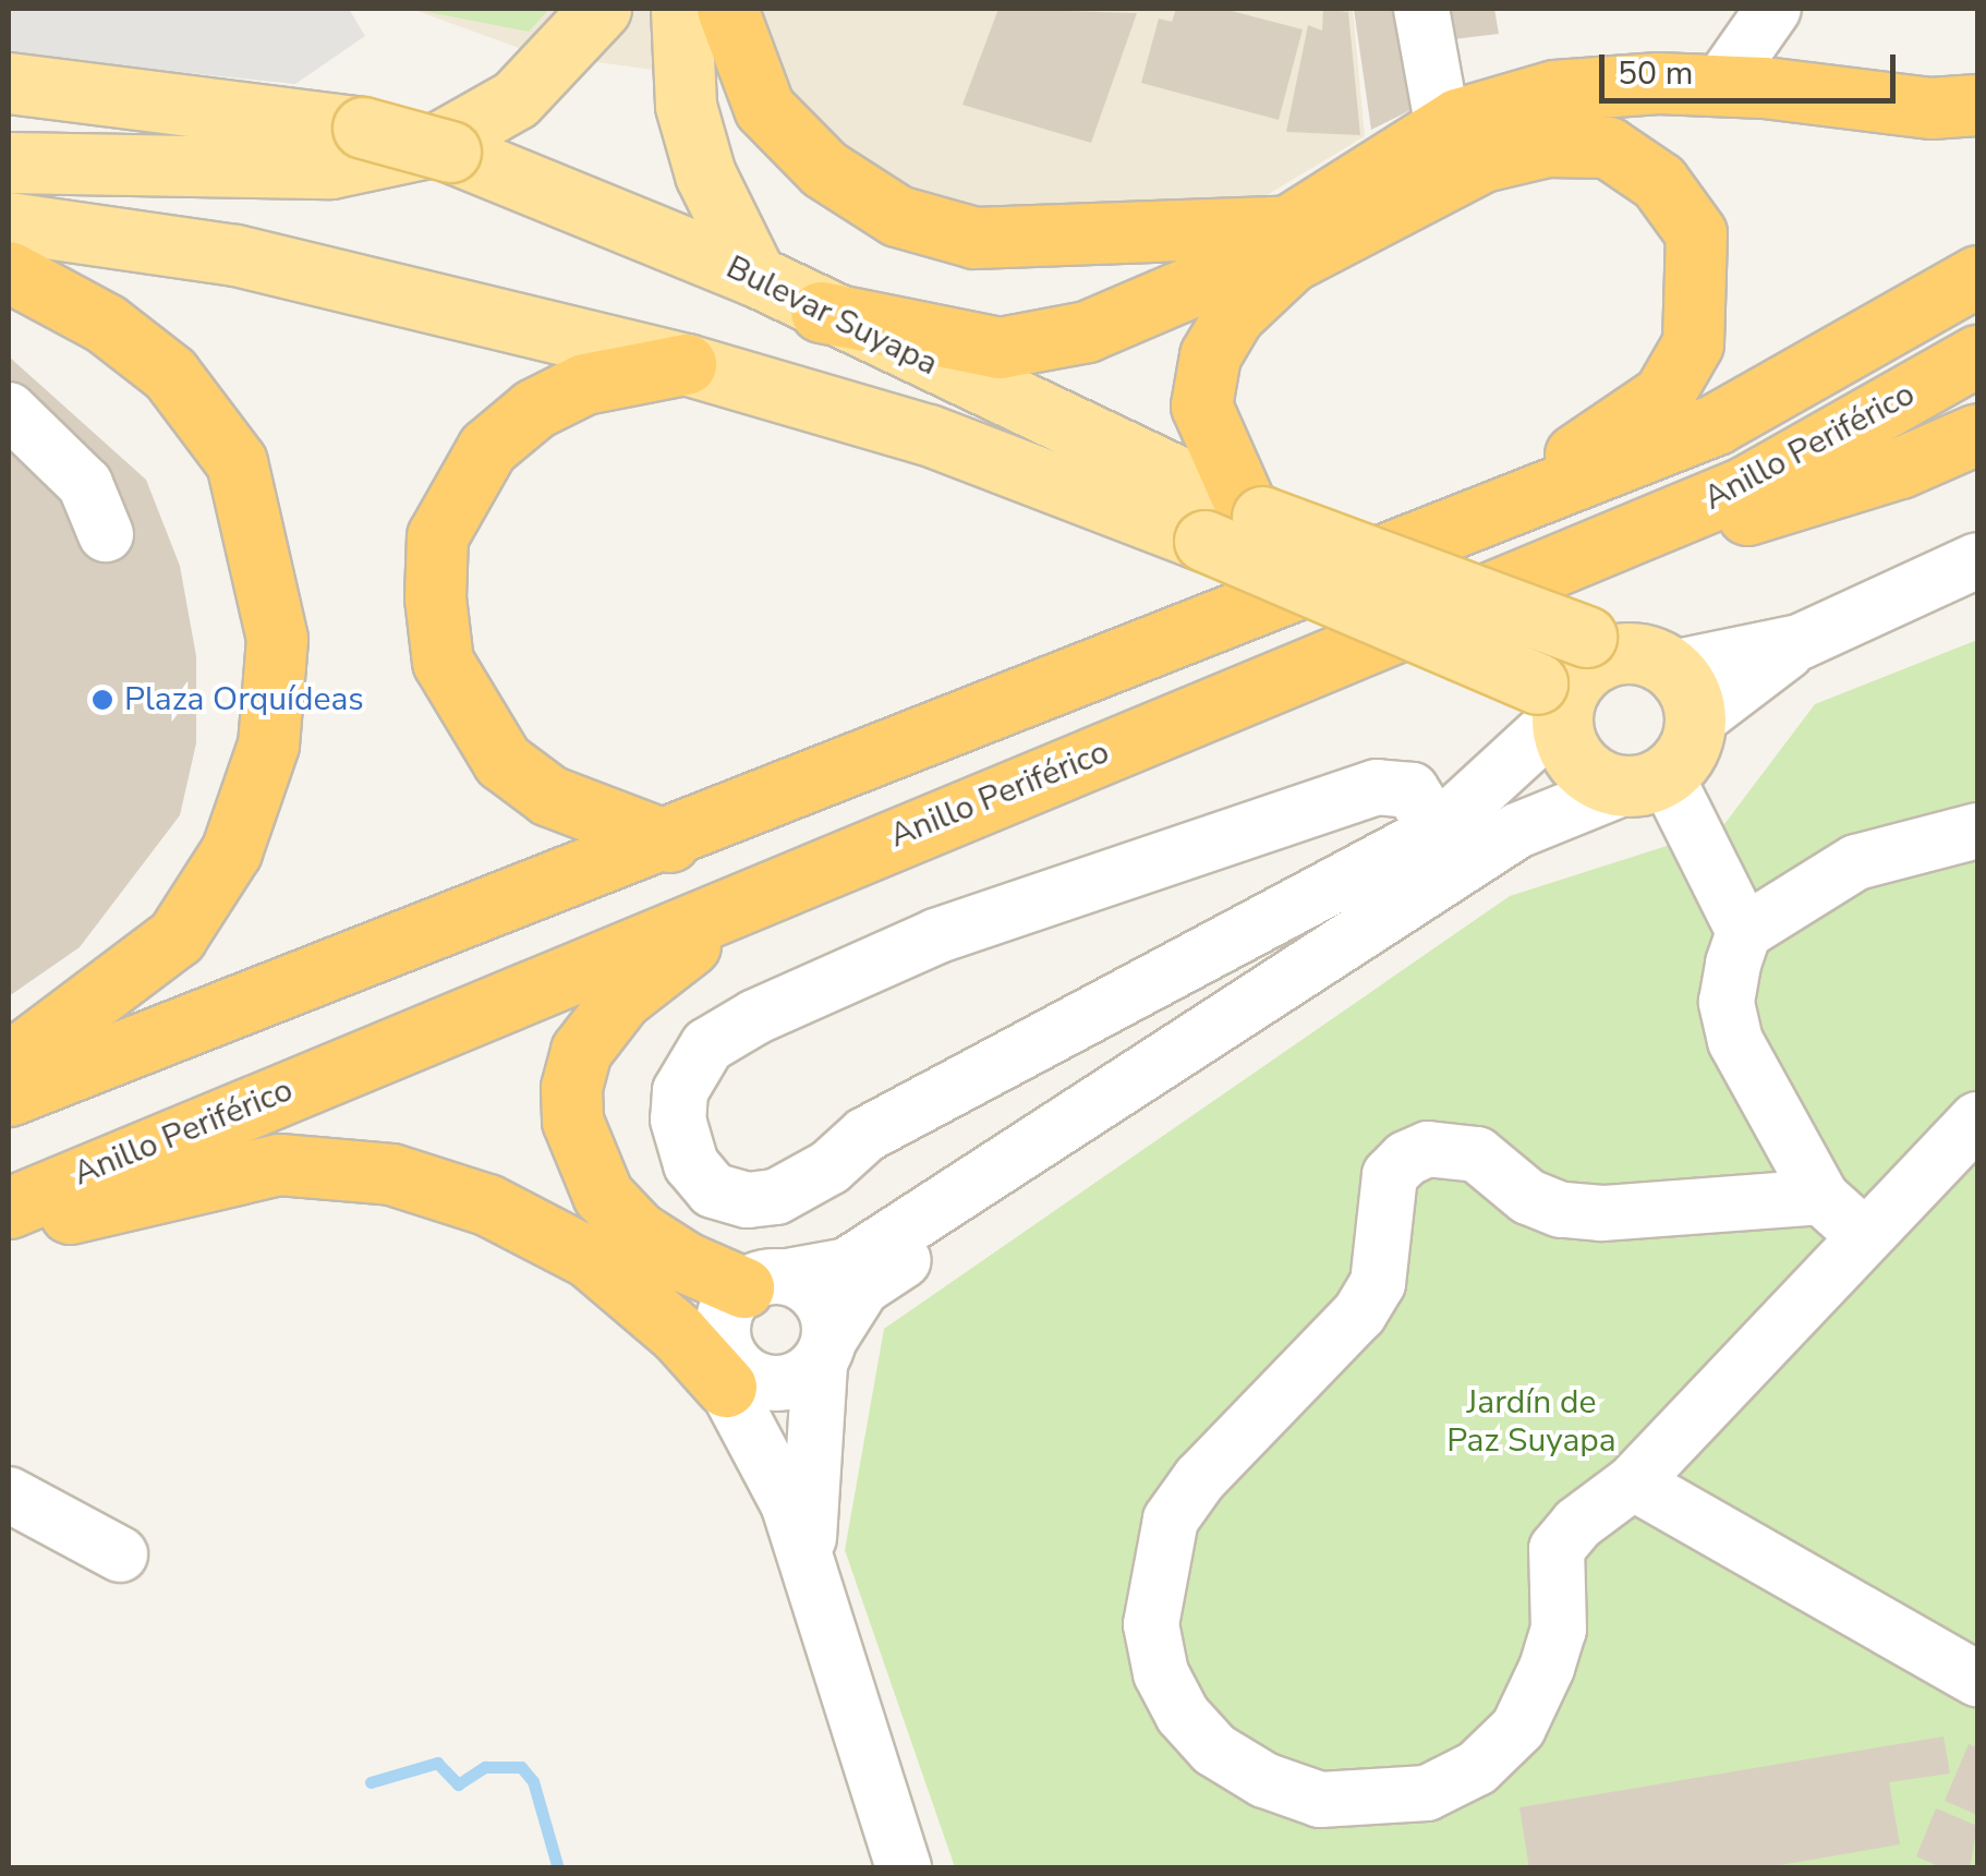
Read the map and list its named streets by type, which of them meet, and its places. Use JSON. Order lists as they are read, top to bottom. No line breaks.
{"streets":{"highway":["Anillo Periférico"],"main road":["Bulevar Suyapa"]},"parks":["Jardín de Paz Suyapa"],"places":["Plaza Orquídeas"],"scale_bar":"50 m"}
